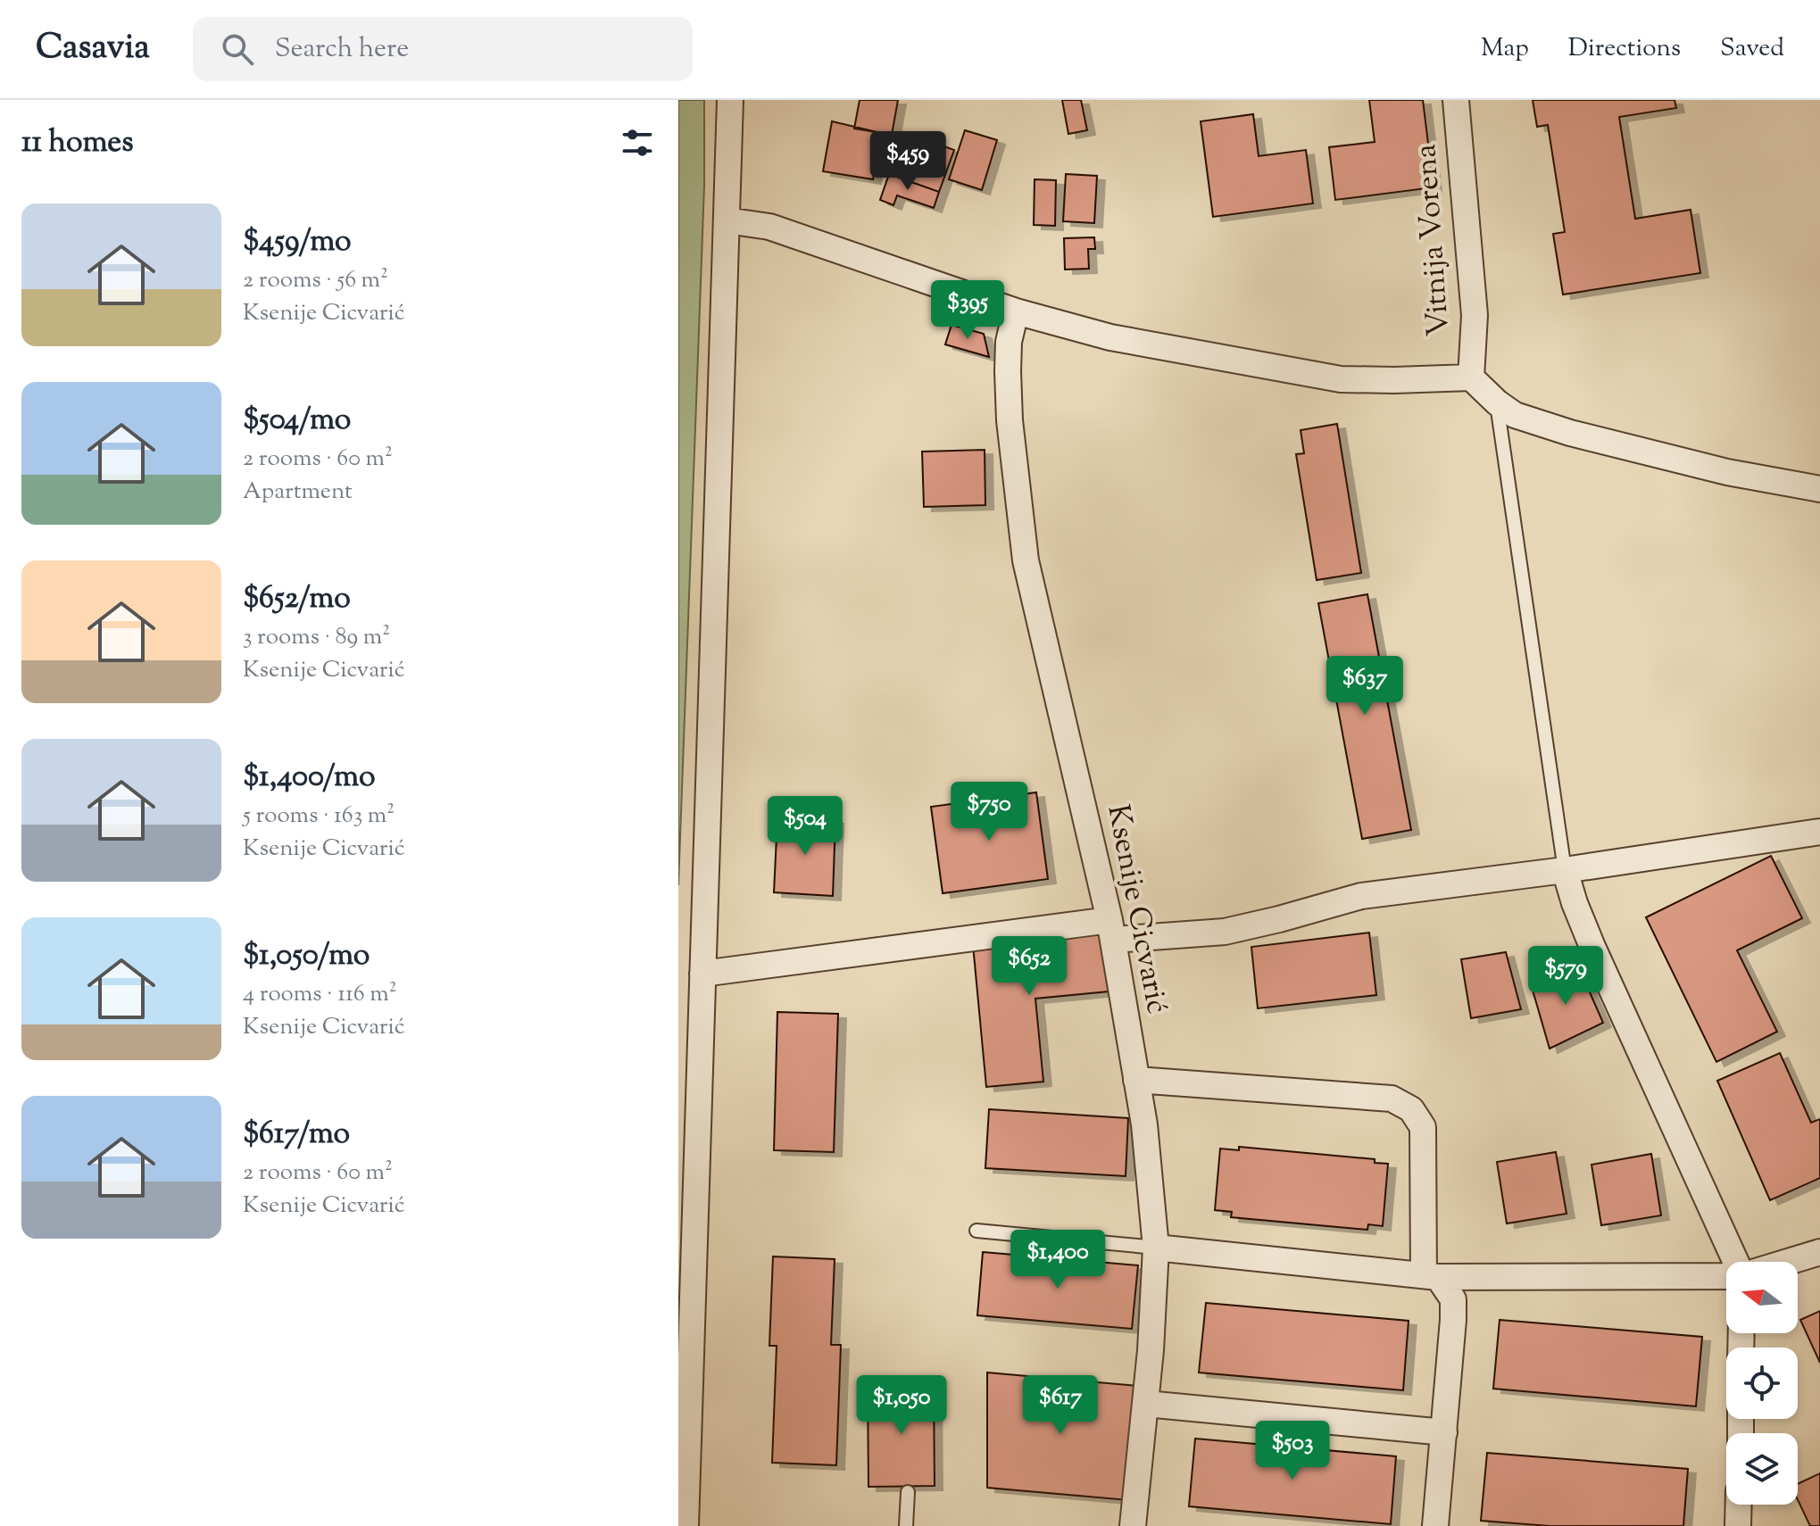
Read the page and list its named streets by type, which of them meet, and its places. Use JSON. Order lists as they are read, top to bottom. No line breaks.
{"streets":{"street":["Vitnija Vorena","Ksenije Cicvarić"]},"north":"left","page":{"header":"Casavia","search":"Search here","nav":["Map","Directions","Saved"],"heading":"11 homes","price":["$459","$395","$637","$750","$504","$652","$579","$1,400","$1,050","$617","$503"],"list":[{"name":"$459/mo","note":"2 rooms · 56 m² · Ksenije Cicvarić"},{"name":"$504/mo","note":"2 rooms · 60 m² · Apartment"},{"name":"$652/mo","note":"3 rooms · 89 m² · Ksenije Cicvarić"},{"name":"$1,400/mo","note":"5 rooms · 163 m² · Ksenije Cicvarić"},{"name":"$1,050/mo","note":"4 rooms · 116 m² · Ksenije Cicvarić"},{"name":"$617/mo","note":"2 rooms · 60 m² · Ksenije Cicvarić"}]}}
